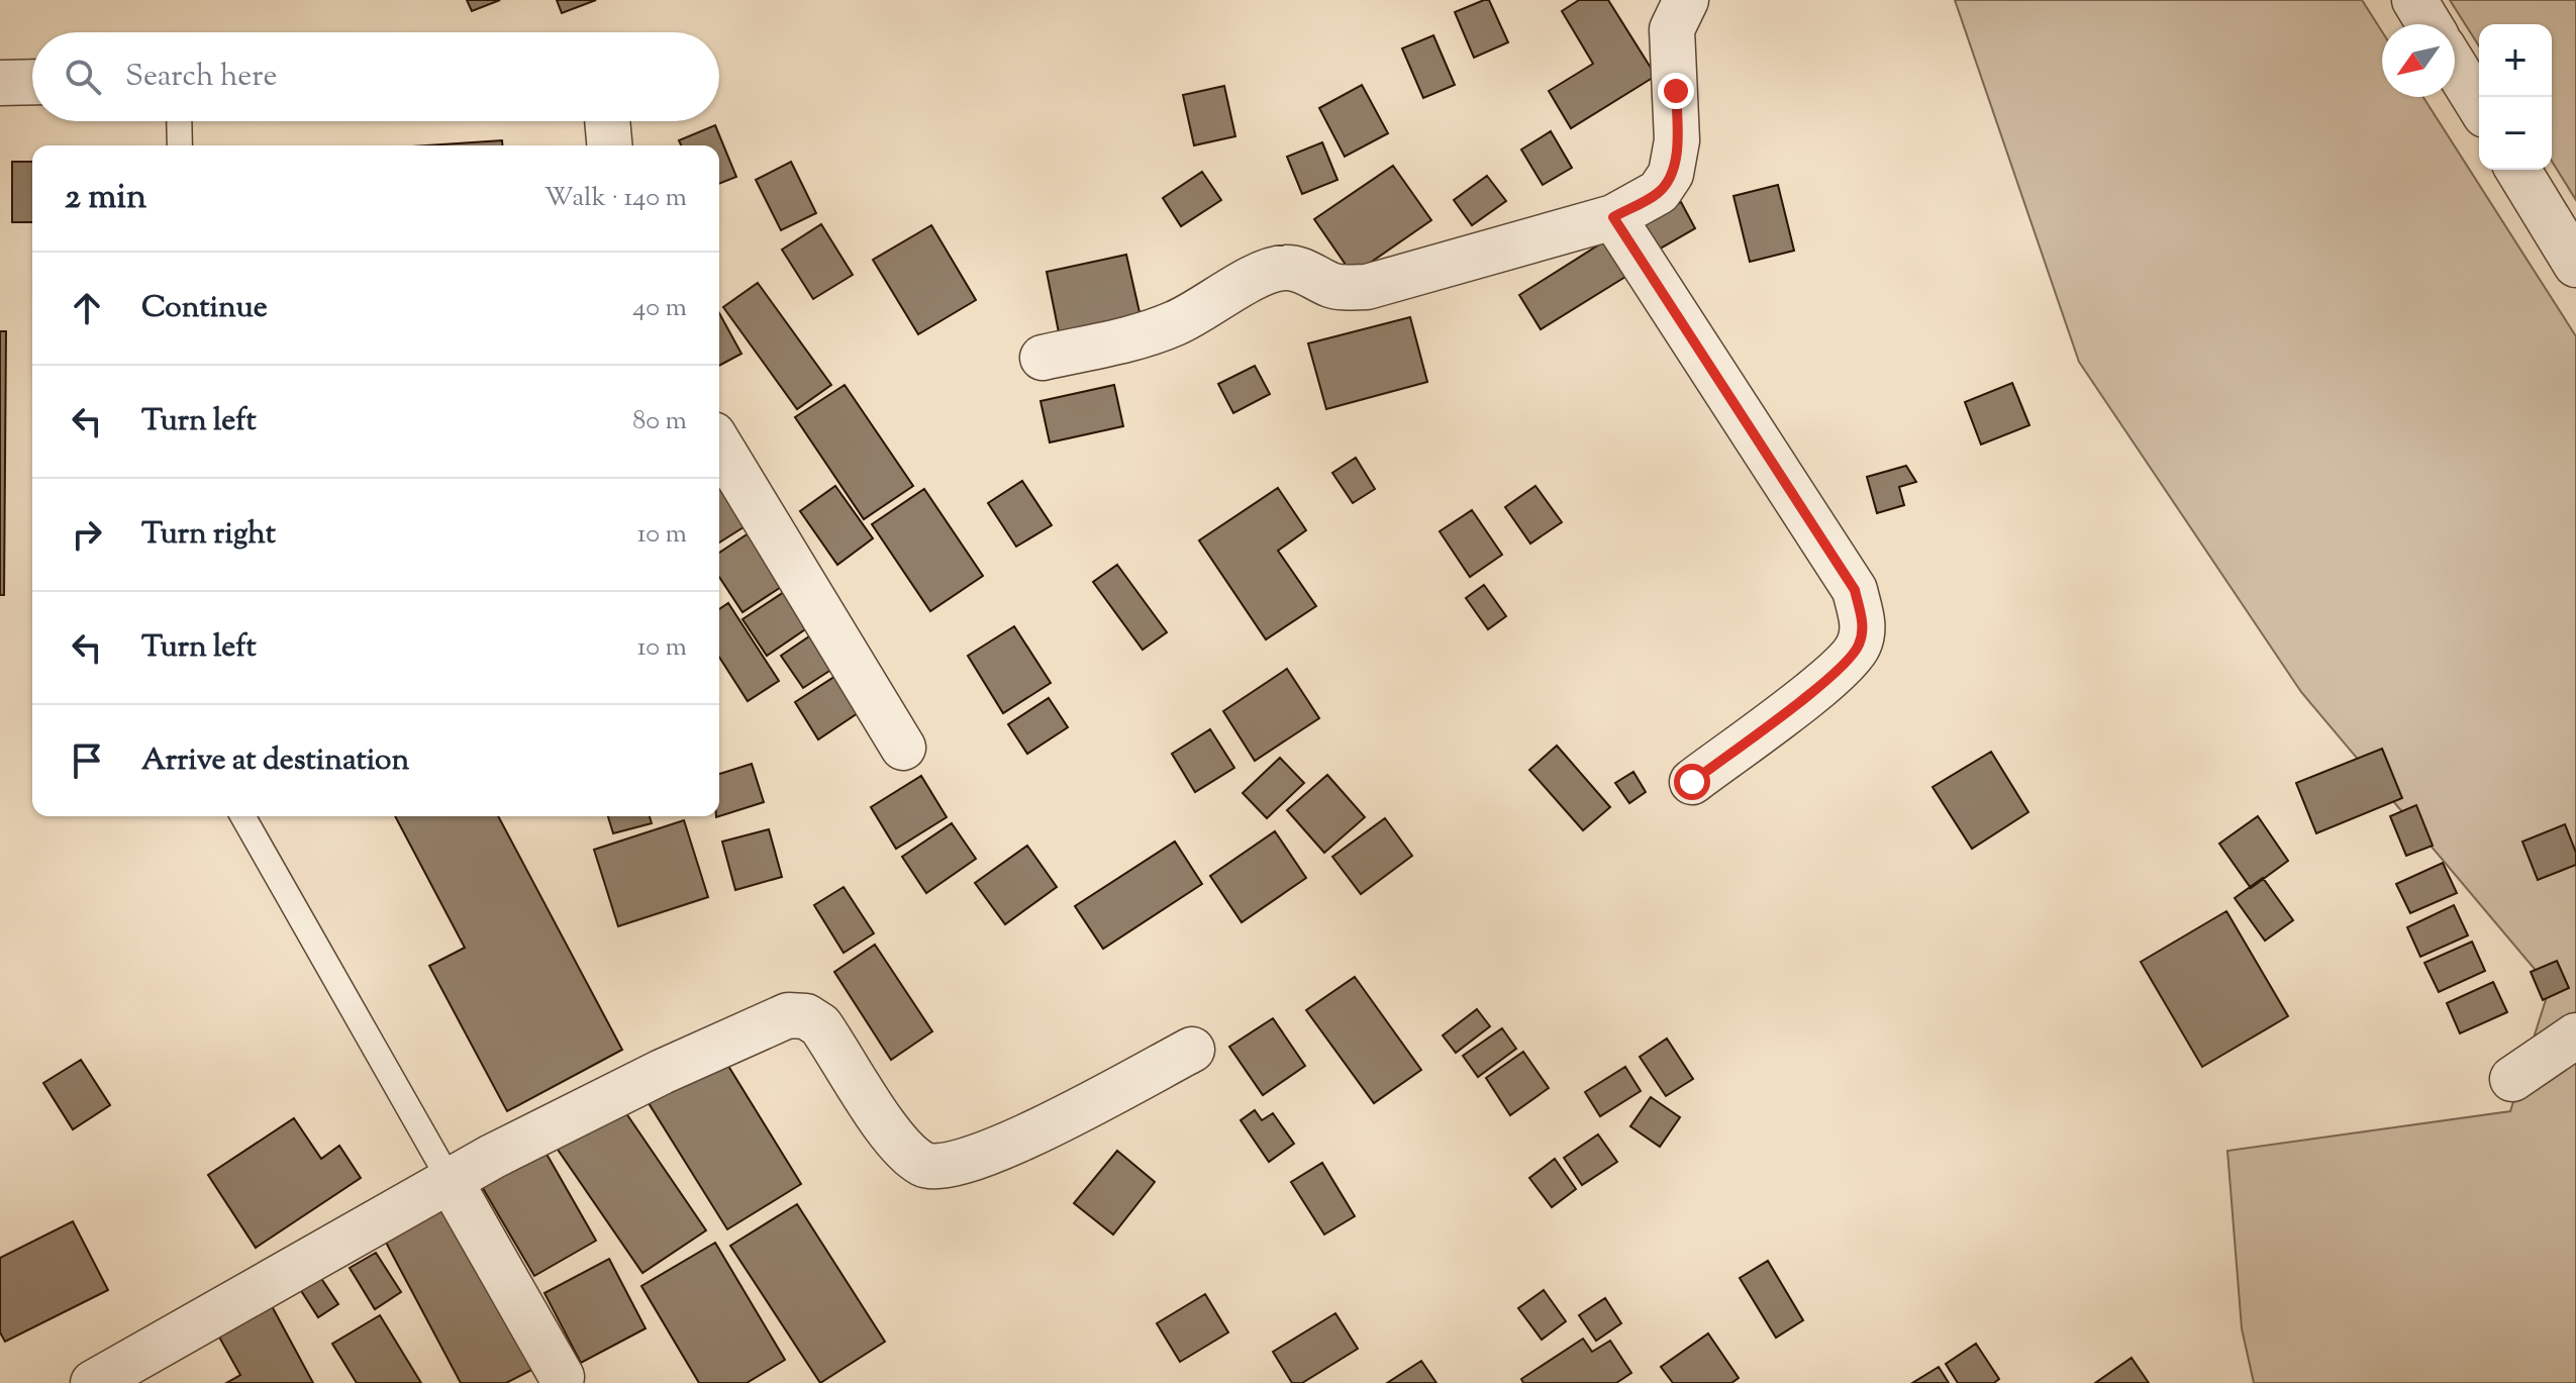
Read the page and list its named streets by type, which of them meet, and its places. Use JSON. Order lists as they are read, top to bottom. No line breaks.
{"north":"bottom left","page":{"map_buttons":["+","−"],"search":"Search here","heading":["2 min","Walk · 140 m"],"list":[["Continue","40 m"],["Turn left","80 m"],["Turn right","10 m"],["Turn left","10 m"],"Arrive at destination"]}}
